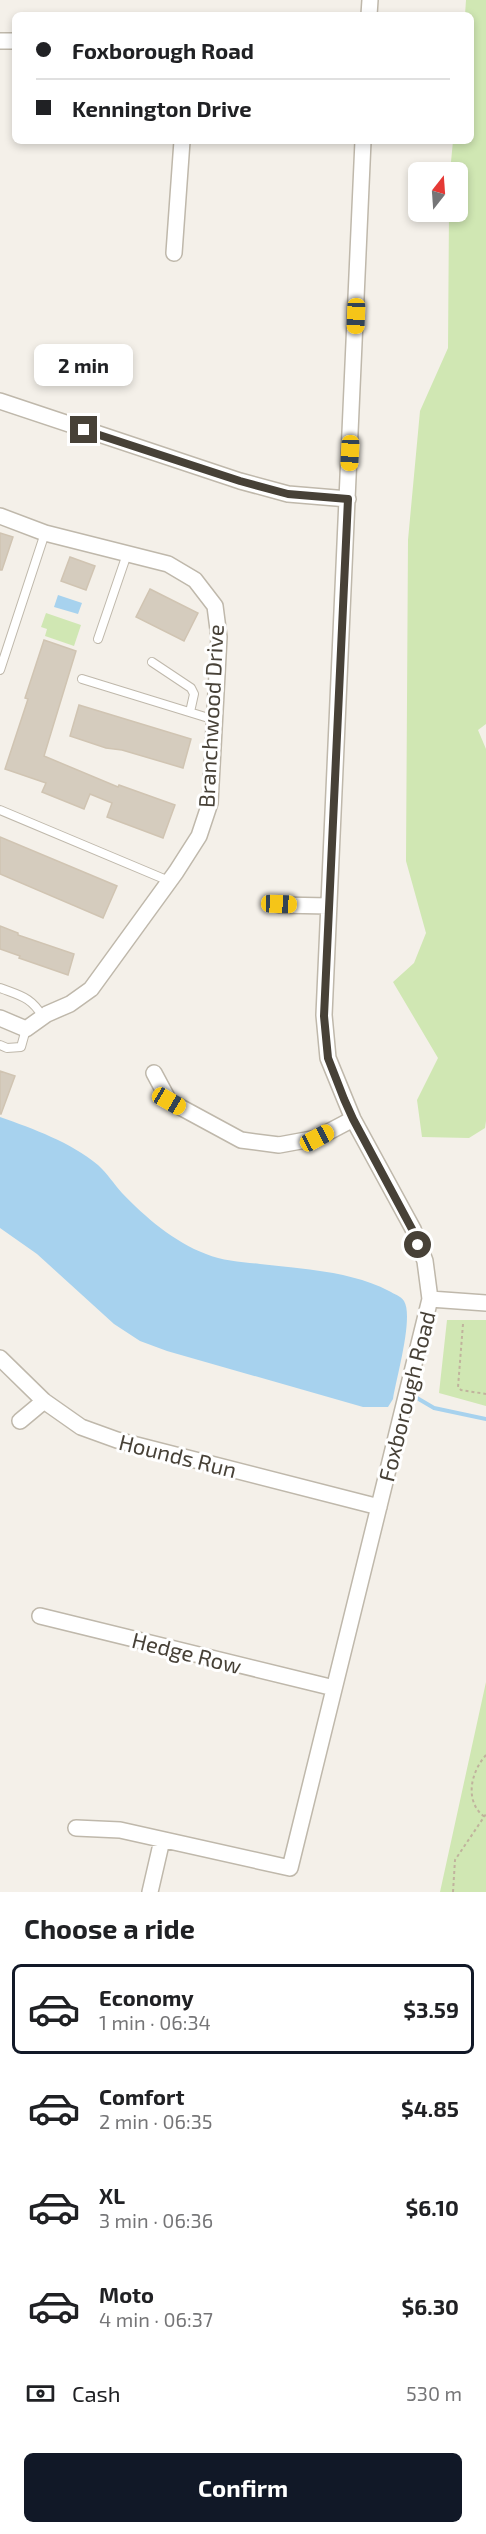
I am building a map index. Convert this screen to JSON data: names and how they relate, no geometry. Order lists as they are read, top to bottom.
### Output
{
  "streets": {
    "street": [
      "Branchwood Drive",
      "Foxborough Road",
      "Hounds Run",
      "Hedge Row"
    ]
  },
  "crossings": [
    ["Foxborough Road", "Hounds Run"],
    ["Foxborough Road", "Hedge Row"]
  ],
  "north": "top",
  "page": {
    "banner": ["Foxborough Road", "Kennington Drive"],
    "bubble": "2 min",
    "heading": "Choose a ride",
    "list": [
      {
        "name": "Economy",
        "note": "1 min · 06:34",
        "value": "$3.59"
      },
      {
        "name": "Comfort",
        "note": "2 min · 06:35",
        "value": "$4.85"
      },
      {
        "name": "XL",
        "note": "3 min · 06:36",
        "value": "$6.10"
      },
      {
        "name": "Moto",
        "note": "4 min · 06:37",
        "value": "$6.30"
      }
    ],
    "pay": ["Cash", "530 m"],
    "buttons": "Confirm"
  }
}
